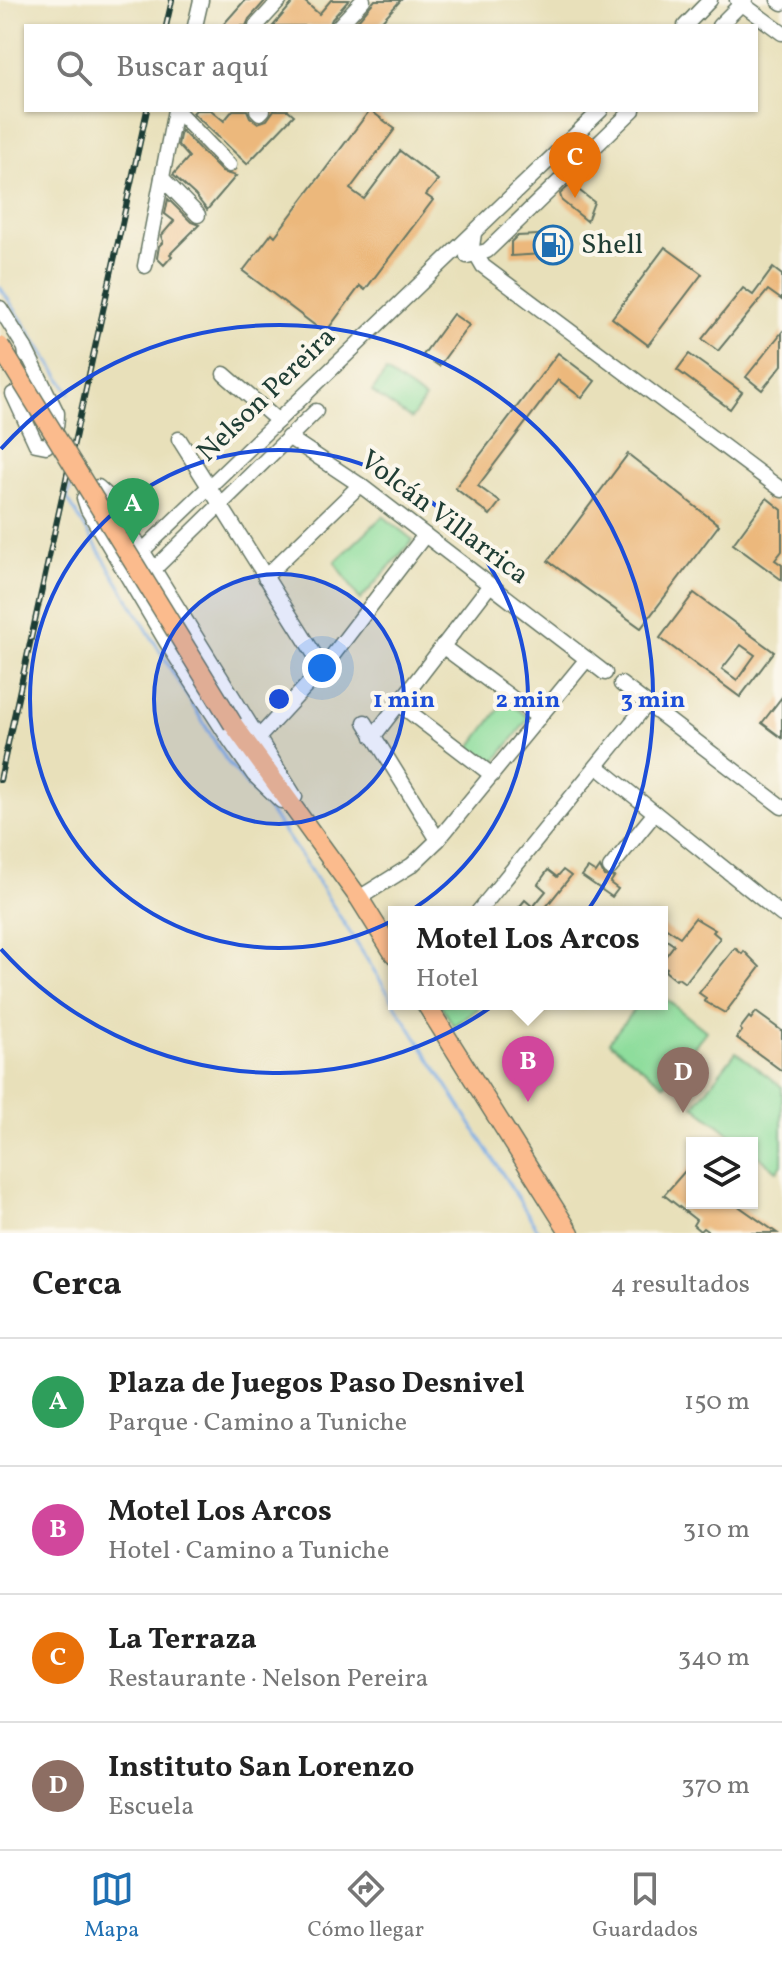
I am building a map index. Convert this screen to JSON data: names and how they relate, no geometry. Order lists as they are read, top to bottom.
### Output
{
  "streets": {
    "street": ["Nelson Pereira", "Volcán Villarrica"]
  },
  "crossings": [
    ["Nelson Pereira", "Volcán Villarrica"]
  ],
  "places": {
    "fuel station": ["Shell"]
  },
  "page": {
    "search": "Buscar aquí",
    "pins": [
      "C",
      "A",
      "B",
      "D"
    ],
    "popup": ["Motel Los Arcos", "Hotel"],
    "heading": ["Cerca", "4 resultados"],
    "list": [
      {
        "mark": "A",
        "name": "Plaza de Juegos Paso Desnivel",
        "note": "Parque · Camino a Tuniche",
        "value": "150 m"
      },
      {
        "mark": "B",
        "name": "Motel Los Arcos",
        "note": "Hotel · Camino a Tuniche",
        "value": "310 m"
      },
      {
        "mark": "C",
        "name": "La Terraza",
        "note": "Restaurante · Nelson Pereira",
        "value": "340 m"
      },
      {
        "mark": "D",
        "name": "Instituto San Lorenzo",
        "note": "Escuela",
        "value": "370 m"
      }
    ],
    "nav": ["Mapa", "Cómo llegar", "Guardados"]
  },
  "rings": ["1 min", "2 min", "3 min"]
}
